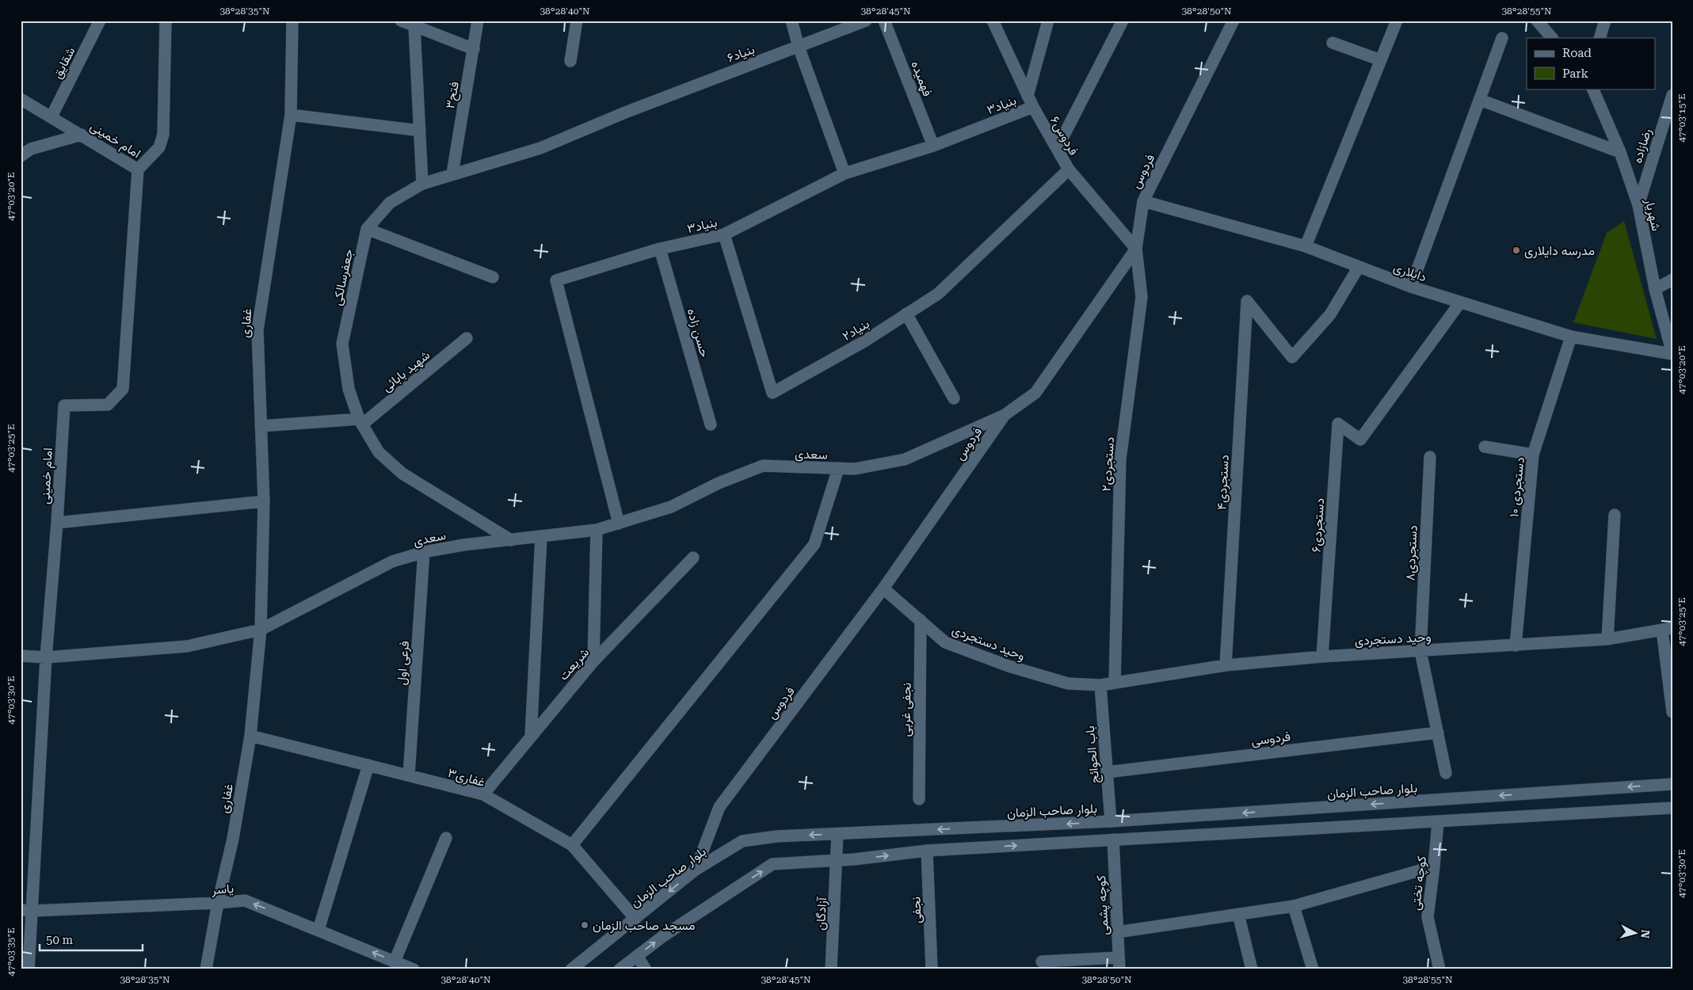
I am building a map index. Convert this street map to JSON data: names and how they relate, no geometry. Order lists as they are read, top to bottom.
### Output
{
  "streets": {
    "street": [
      "بنیاد۶",
      "شقایق",
      "فهمیده",
      "فتح۳",
      "بنیاد۳",
      "فردوس۶",
      "امام خمینی",
      "رضازاده",
      "فردوس",
      "شهریار",
      "دایلاری",
      "جعفرسالکی",
      "غفاری",
      "بنیاد۲",
      "حسن زاده",
      "شهید بابائی",
      "سعدی",
      "دستجردی۲",
      "دستجردی۴",
      "دستجردی ۱۰",
      "دستجردی۶",
      "دستجردی۸",
      "وحید دستجردی",
      "فرعی اول",
      "شریعت",
      "نجفی غربی",
      "فردوسی",
      "باب الحوائج",
      "غفاری۳",
      "بلوار صاحب الزمان",
      "کوچه تختی",
      "یاسر",
      "کوچه پشمی",
      "نجفی",
      "آزادگان"
    ]
  },
  "crossings": [
    ["بنیاد۶", "جعفرسالکی"],
    ["شقایق", "امام خمینی"],
    ["فهمیده", "بنیاد۳"],
    ["فتح۳", "جعفرسالکی"],
    ["بنیاد۳", "فردوس۶"],
    ["بنیاد۳", "بنیاد۲"],
    ["بنیاد۳", "حسن زاده"],
    ["بنیاد۳", "سعدی"],
    ["فردوس۶", "فردوس"],
    ["فردوس۶", "بنیاد۲"],
    ["فردوس۶", "دستجردی۲"],
    ["امام خمینی", "یاسر"],
    ["رضازاده", "شهریار"],
    ["فردوس", "دایلاری"],
    ["فردوس", "سعدی"],
    ["فردوس", "دستجردی۲"],
    ["فردوس", "وحید دستجردی"],
    ["فردوس", "بلوار صاحب الزمان"],
    ["شهریار", "دایلاری"],
    ["دایلاری", "دستجردی۴"],
    ["دایلاری", "دستجردی ۱۰"],
    ["دایلاری", "دستجردی۶"],
    ["جعفرسالکی", "شهید بابائی"],
    ["جعفرسالکی", "سعدی"],
    ["غفاری", "سعدی"],
    ["غفاری", "غفاری۳"],
    ["غفاری", "یاسر"],
    ["سعدی", "فرعی اول"],
    ["دستجردی۲", "وحید دستجردی"],
    ["دستجردی۴", "وحید دستجردی"],
    ["دستجردی ۱۰", "وحید دستجردی"],
    ["دستجردی۶", "وحید دستجردی"],
    ["دستجردی۸", "وحید دستجردی"],
    ["دستجردی۸", "فردوسی"],
    ["وحید دستجردی", "نجفی غربی"],
    ["وحید دستجردی", "باب الحوائج"],
    ["فرعی اول", "غفاری۳"],
    ["شریعت", "غفاری۳"],
    ["فردوسی", "باب الحوائج"],
    ["باب الحوائج", "بلوار صاحب الزمان"],
    ["غفاری۳", "بلوار صاحب الزمان"],
    ["بلوار صاحب الزمان", "آزادگان"]
  ],
  "one_way": ["یاسر"],
  "places": ["مدرسه دایلاری", "مسجد صاحب الزمان"],
  "legend": ["Road", "Park"],
  "scale_bar": "50 m",
  "north": "right",
  "coordinates": [
    "38°28'35\"N",
    "38°28'40\"N",
    "38°28'45\"N",
    "38°28'50\"N",
    "38°28'55\"N",
    "47°03'15\"E",
    "47°03'20\"E",
    "47°03'25\"E",
    "47°03'30\"E",
    "47°03'35\"E"
  ]
}
